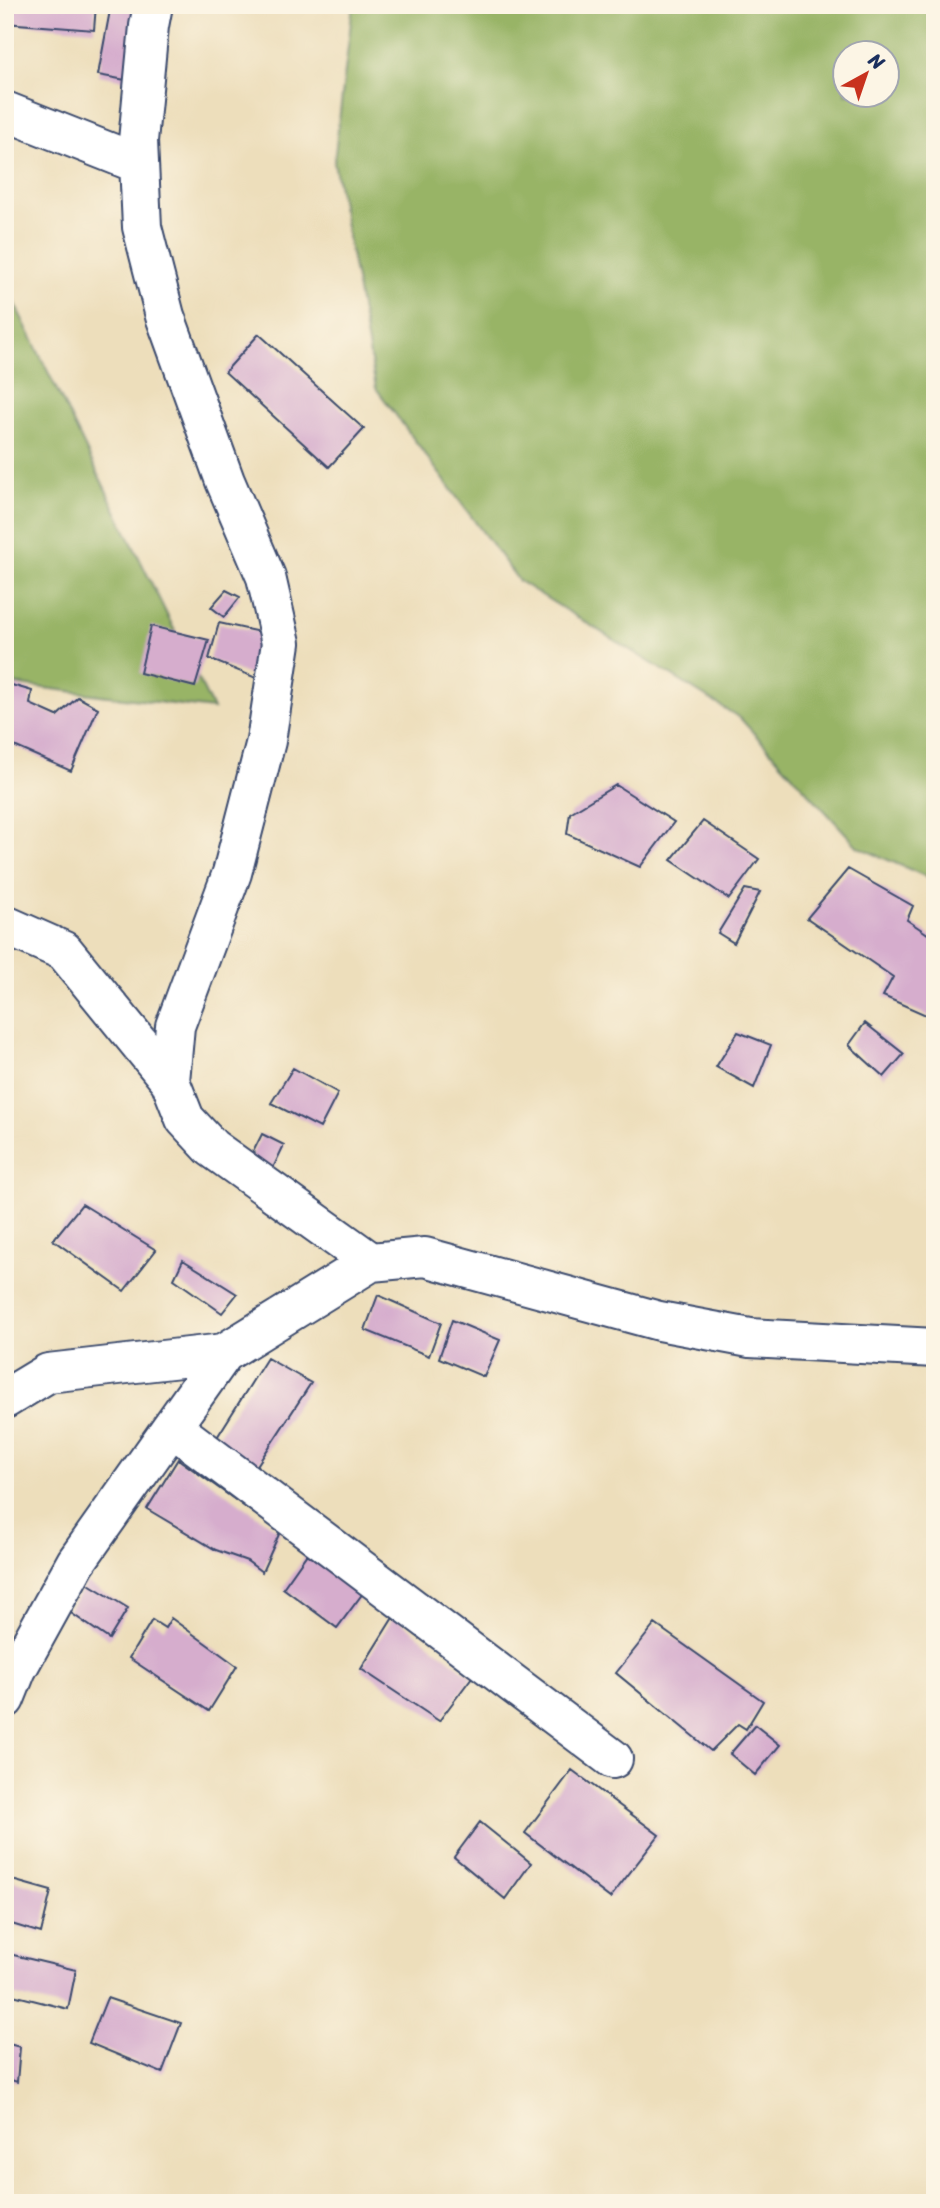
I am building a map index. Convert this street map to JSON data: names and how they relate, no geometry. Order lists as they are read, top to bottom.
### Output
{
  "north": "top right"
}
